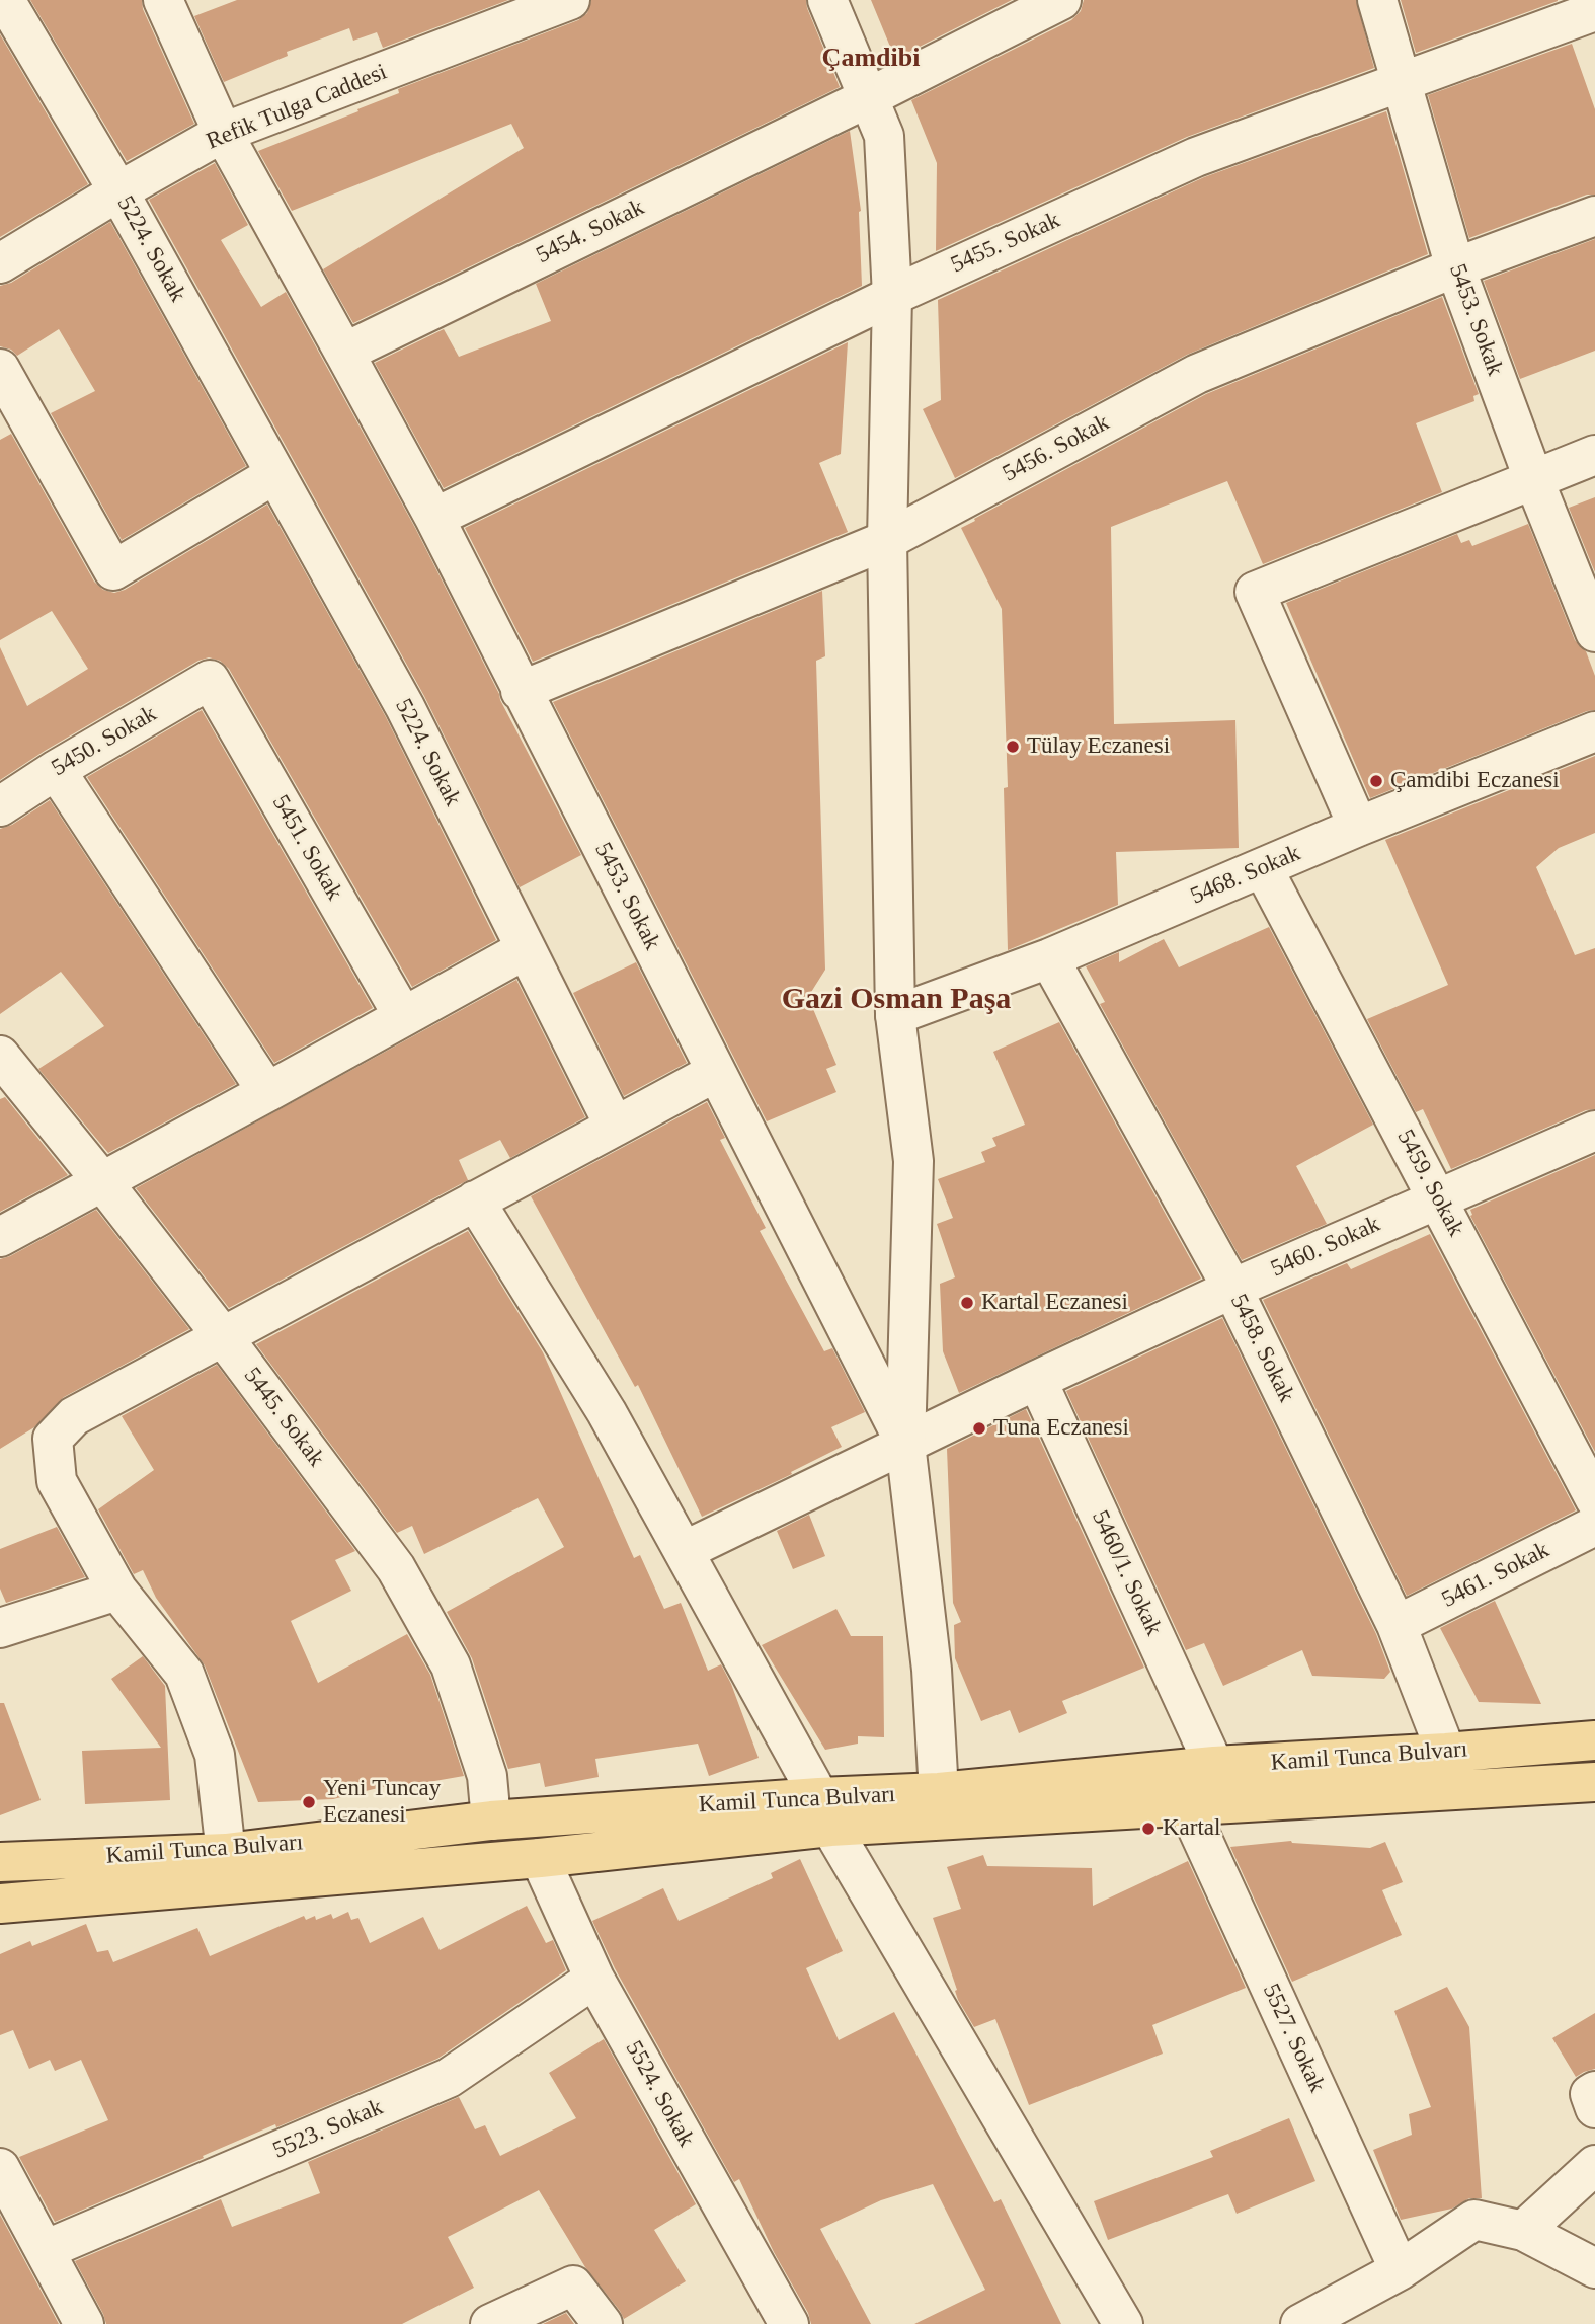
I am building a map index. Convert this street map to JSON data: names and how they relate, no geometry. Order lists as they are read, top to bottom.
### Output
{
  "streets": {
    "main road": ["Kamil Tunca Bulvarı"],
    "street": [
      "Refik Tulga Caddesi",
      "5454. Sokak",
      "5455. Sokak",
      "5224. Sokak",
      "5453. Sokak",
      "5456. Sokak",
      "5450. Sokak",
      "5451. Sokak",
      "5468. Sokak",
      "5459. Sokak",
      "5460. Sokak",
      "5458. Sokak",
      "5445. Sokak",
      "5460/1. Sokak",
      "5461. Sokak",
      "5527. Sokak",
      "5524. Sokak",
      "5523. Sokak"
    ]
  },
  "crossings": [
    ["Refik Tulga Caddesi", "5224. Sokak"],
    ["5454. Sokak", "5453. Sokak"],
    ["5455. Sokak", "5453. Sokak"],
    ["5453. Sokak", "5456. Sokak"],
    ["5453. Sokak", "5460. Sokak"],
    ["5450. Sokak", "5451. Sokak"],
    ["5468. Sokak", "5459. Sokak"],
    ["5468. Sokak", "5458. Sokak"],
    ["5459. Sokak", "5460. Sokak"],
    ["5460. Sokak", "5458. Sokak"],
    ["5460. Sokak", "5460/1. Sokak"],
    ["5458. Sokak", "5461. Sokak"],
    ["5458. Sokak", "Kamil Tunca Bulvarı"],
    ["5445. Sokak", "Kamil Tunca Bulvarı"],
    ["5460/1. Sokak", "Kamil Tunca Bulvarı"],
    ["Kamil Tunca Bulvarı", "5527. Sokak"],
    ["Kamil Tunca Bulvarı", "5524. Sokak"],
    ["5524. Sokak", "5523. Sokak"]
  ],
  "districts": ["Çamdibi", "Gazi Osman Paşa"],
  "places": [
    "Tülay Eczanesi",
    "Çamdibi Eczanesi",
    "Kartal Eczanesi",
    "Tuna Eczanesi",
    "Yeni Tuncay Eczanesi",
    "Kartal"
  ]
}
